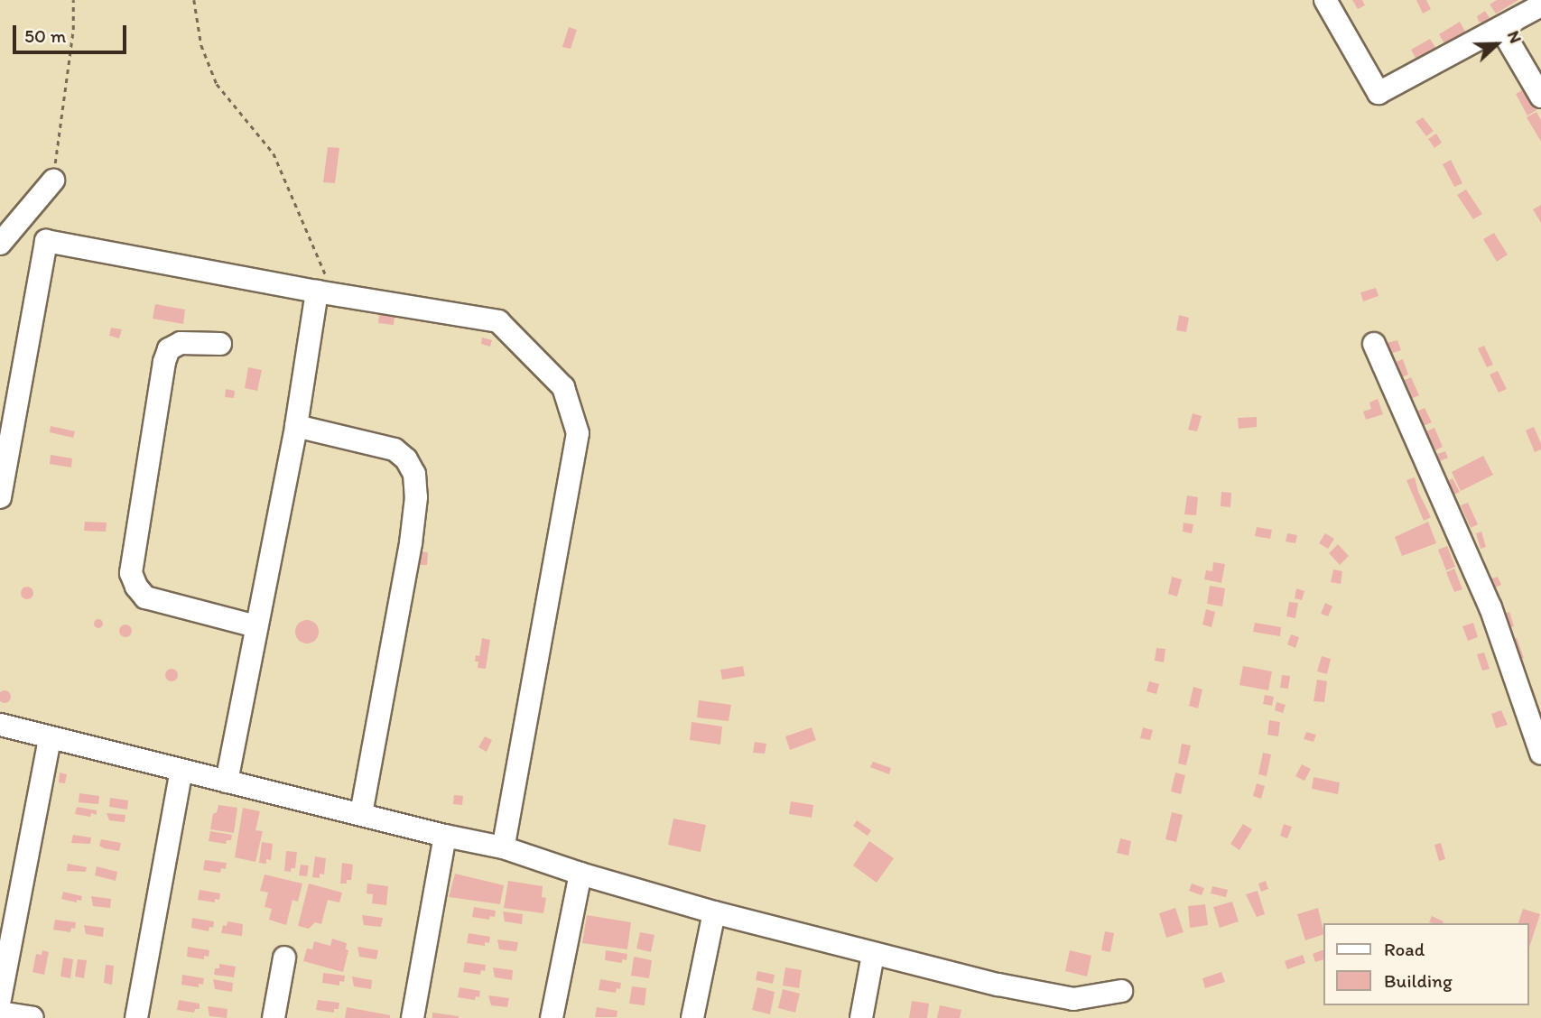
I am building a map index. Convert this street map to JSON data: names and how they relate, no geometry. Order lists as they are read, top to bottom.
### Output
{
  "legend": ["Road", "Building"],
  "scale_bar": "50 m",
  "north": "right"
}
